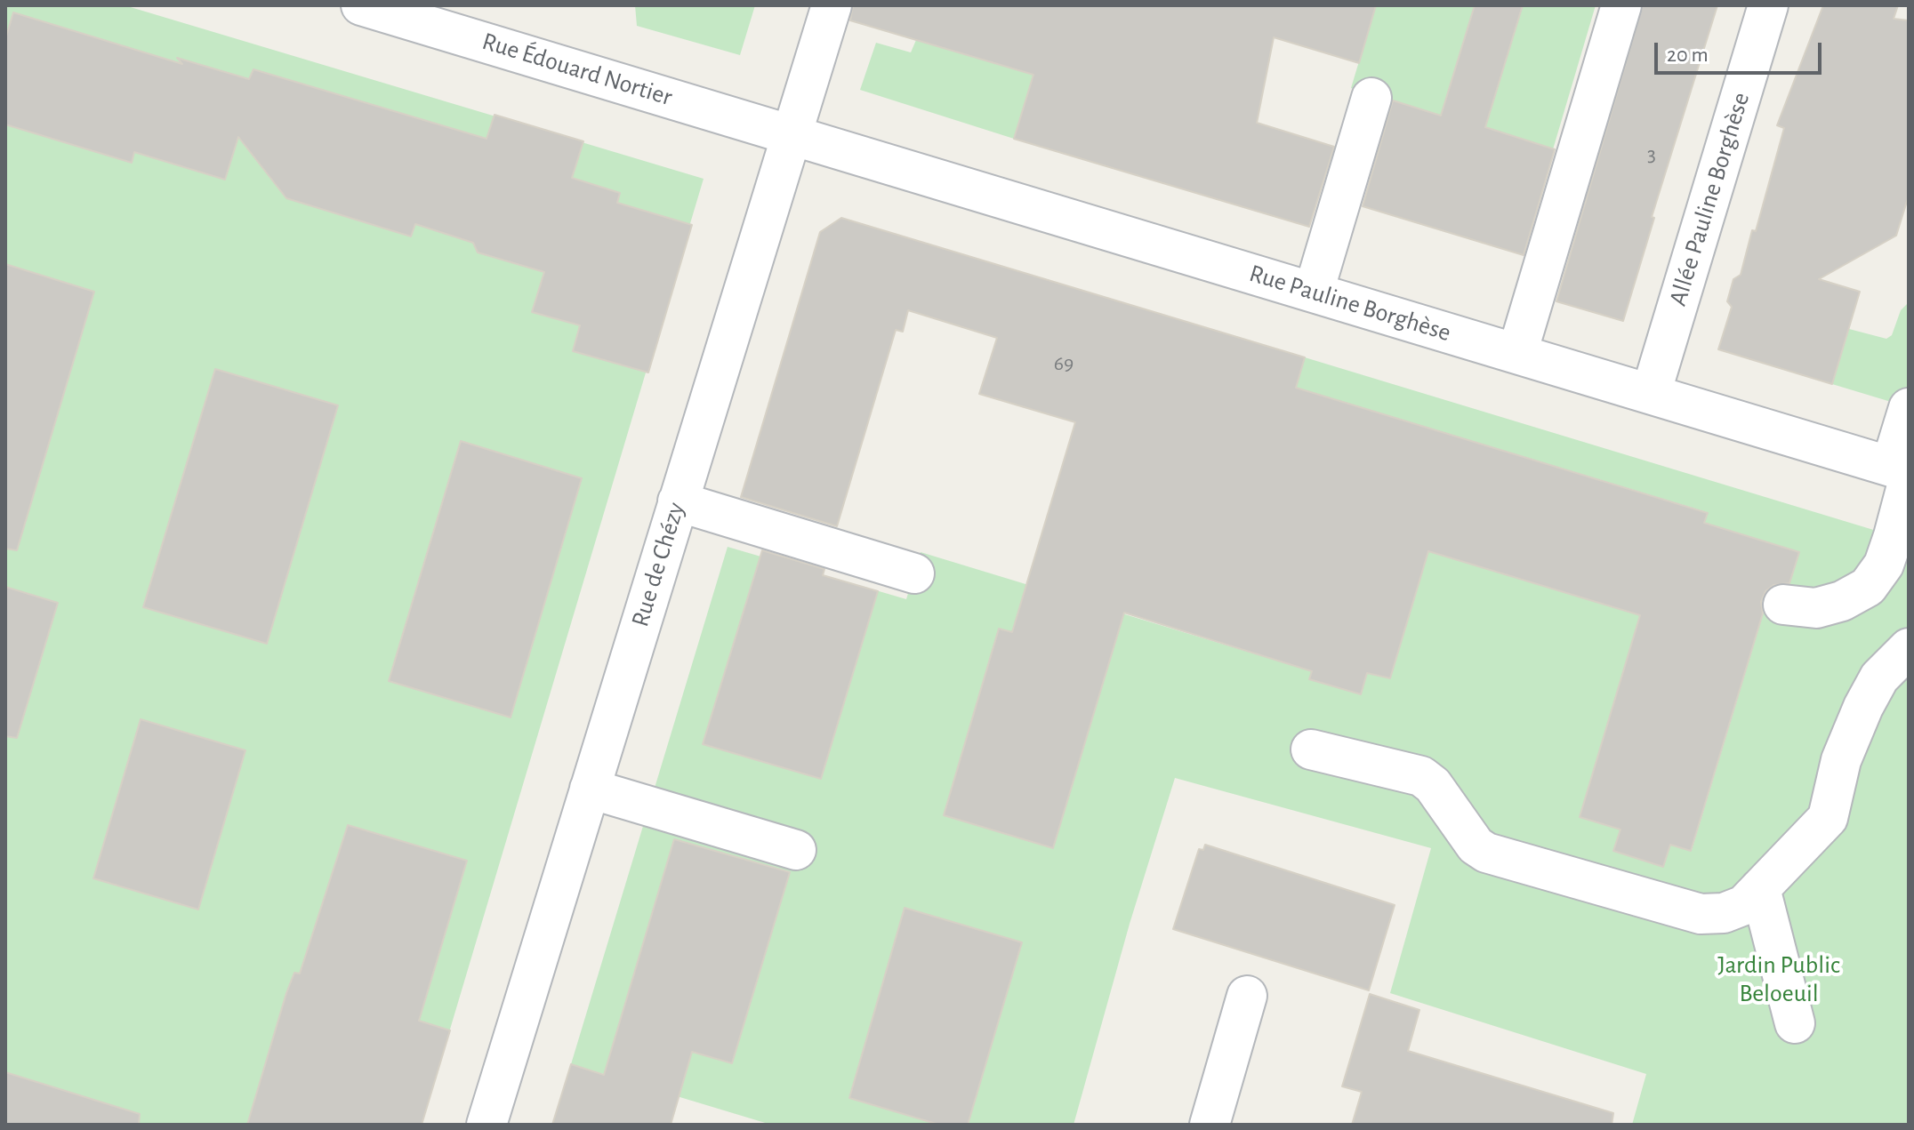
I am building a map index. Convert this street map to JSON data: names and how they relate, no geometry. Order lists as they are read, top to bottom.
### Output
{
  "streets": {
    "street": [
      "Rue Édouard Nortier",
      "Allée Pauline Borghèse",
      "Rue Pauline Borghèse",
      "Rue de Chézy"
    ]
  },
  "crossings": [
    ["Rue Édouard Nortier", "Rue Pauline Borghèse"],
    ["Rue Édouard Nortier", "Rue de Chézy"],
    ["Allée Pauline Borghèse", "Rue Pauline Borghèse"],
    ["Rue Pauline Borghèse", "Rue de Chézy"]
  ],
  "parks": ["Jardin Public Beloeuil"],
  "house_numbers": ["3", "69"],
  "scale_bar": "20 m"
}
